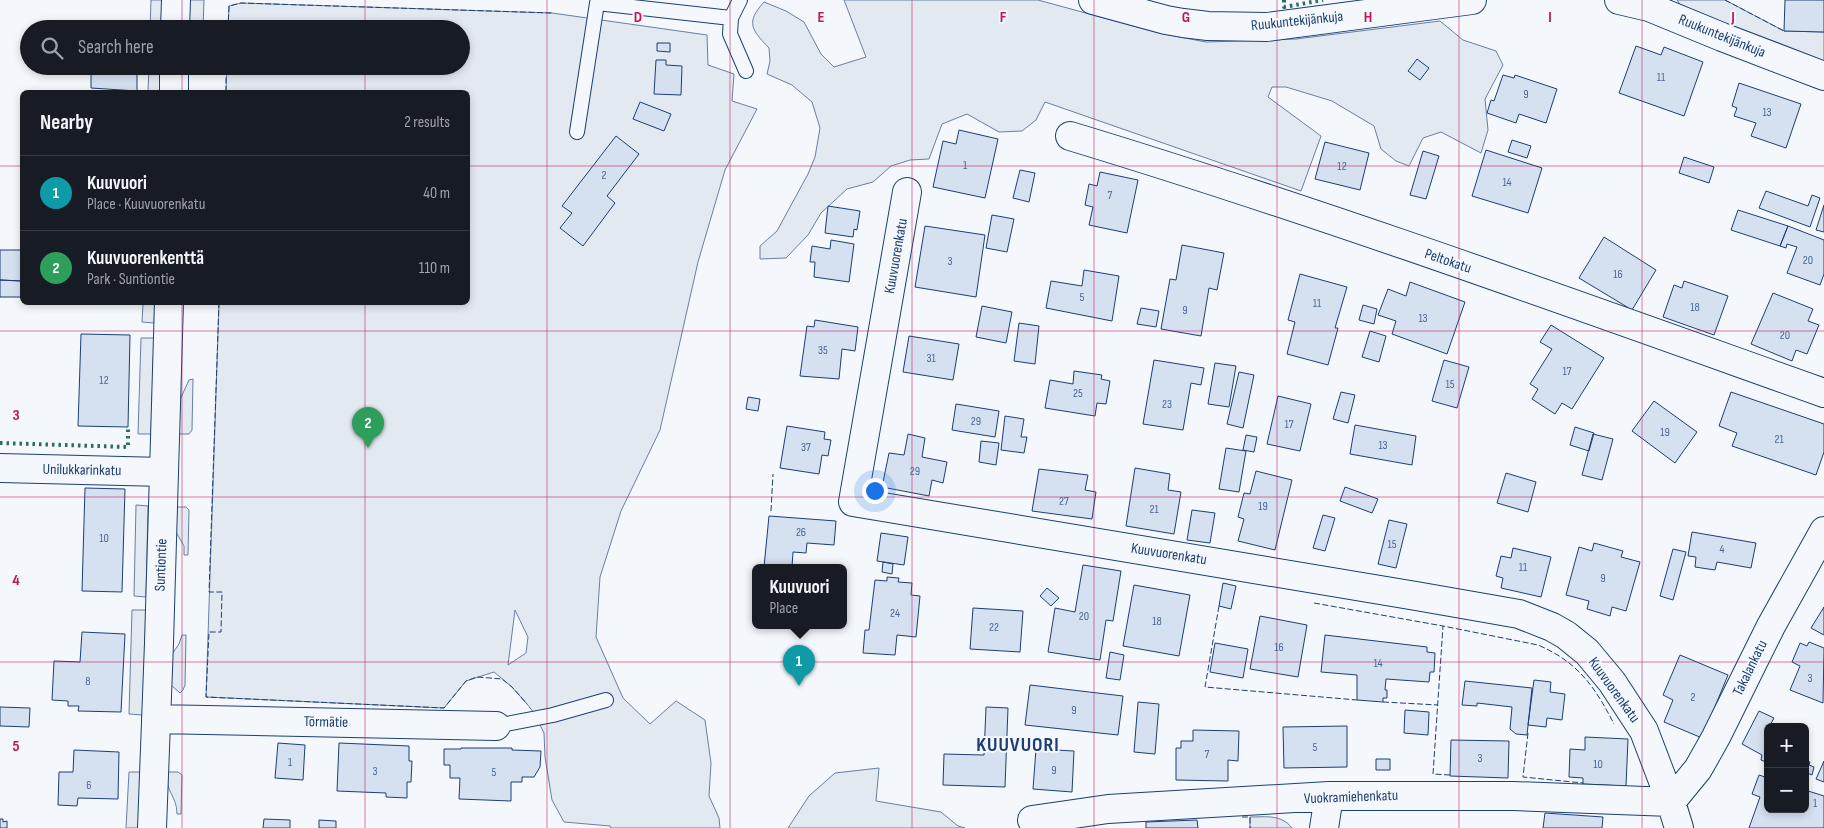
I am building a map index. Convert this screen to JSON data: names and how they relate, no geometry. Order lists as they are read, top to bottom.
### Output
{
  "streets": {
    "street": [
      "Ruukuntekijänkuja",
      "Kuuvuorenkatu",
      "Peltokatu",
      "Unilukkarinkatu",
      "Suntiontie",
      "Takalankatu",
      "Törmätie",
      "Vuokramiehenkatu"
    ]
  },
  "crossings": [
    ["Kuuvuorenkatu", "Takalankatu"],
    ["Kuuvuorenkatu", "Vuokramiehenkatu"],
    ["Unilukkarinkatu", "Suntiontie"],
    ["Suntiontie", "Törmätie"],
    ["Takalankatu", "Vuokramiehenkatu"]
  ],
  "districts": ["KUUVUORI"],
  "house_numbers": [
    "11",
    "9",
    "13",
    "1",
    "12",
    "2",
    "14",
    "7",
    "20",
    "3",
    "16",
    "5",
    "11",
    "18",
    "9",
    "13",
    "20",
    "35",
    "31",
    "17",
    "12",
    "15",
    "25",
    "23",
    "29",
    "17",
    "19",
    "21",
    "13",
    "37",
    "29",
    "27",
    "19",
    "21",
    "26",
    "10",
    "15",
    "4",
    "11",
    "9",
    "24",
    "20",
    "18",
    "22",
    "16",
    "14",
    "3",
    "8",
    "2",
    "9",
    "5",
    "7",
    "3",
    "1",
    "10",
    "9",
    "3",
    "5",
    "6",
    "1"
  ],
  "page": {
    "search": "Search here",
    "heading": ["Nearby", "2 results"],
    "list": [
      {
        "mark": "1",
        "name": "Kuuvuori",
        "note": "Place · Kuuvuorenkatu",
        "value": "40 m"
      },
      {
        "mark": "2",
        "name": "Kuuvuorenkenttä",
        "note": "Park · Suntiontie",
        "value": "110 m"
      }
    ],
    "pins": ["2", "1"],
    "popup": ["Kuuvuori", "Place"],
    "map_buttons": ["+", "−"]
  },
  "grid": {
    "columns": [
      "D",
      "E",
      "F",
      "G",
      "H",
      "I",
      "J"
    ],
    "rows": ["3", "4", "5"]
  }
}
